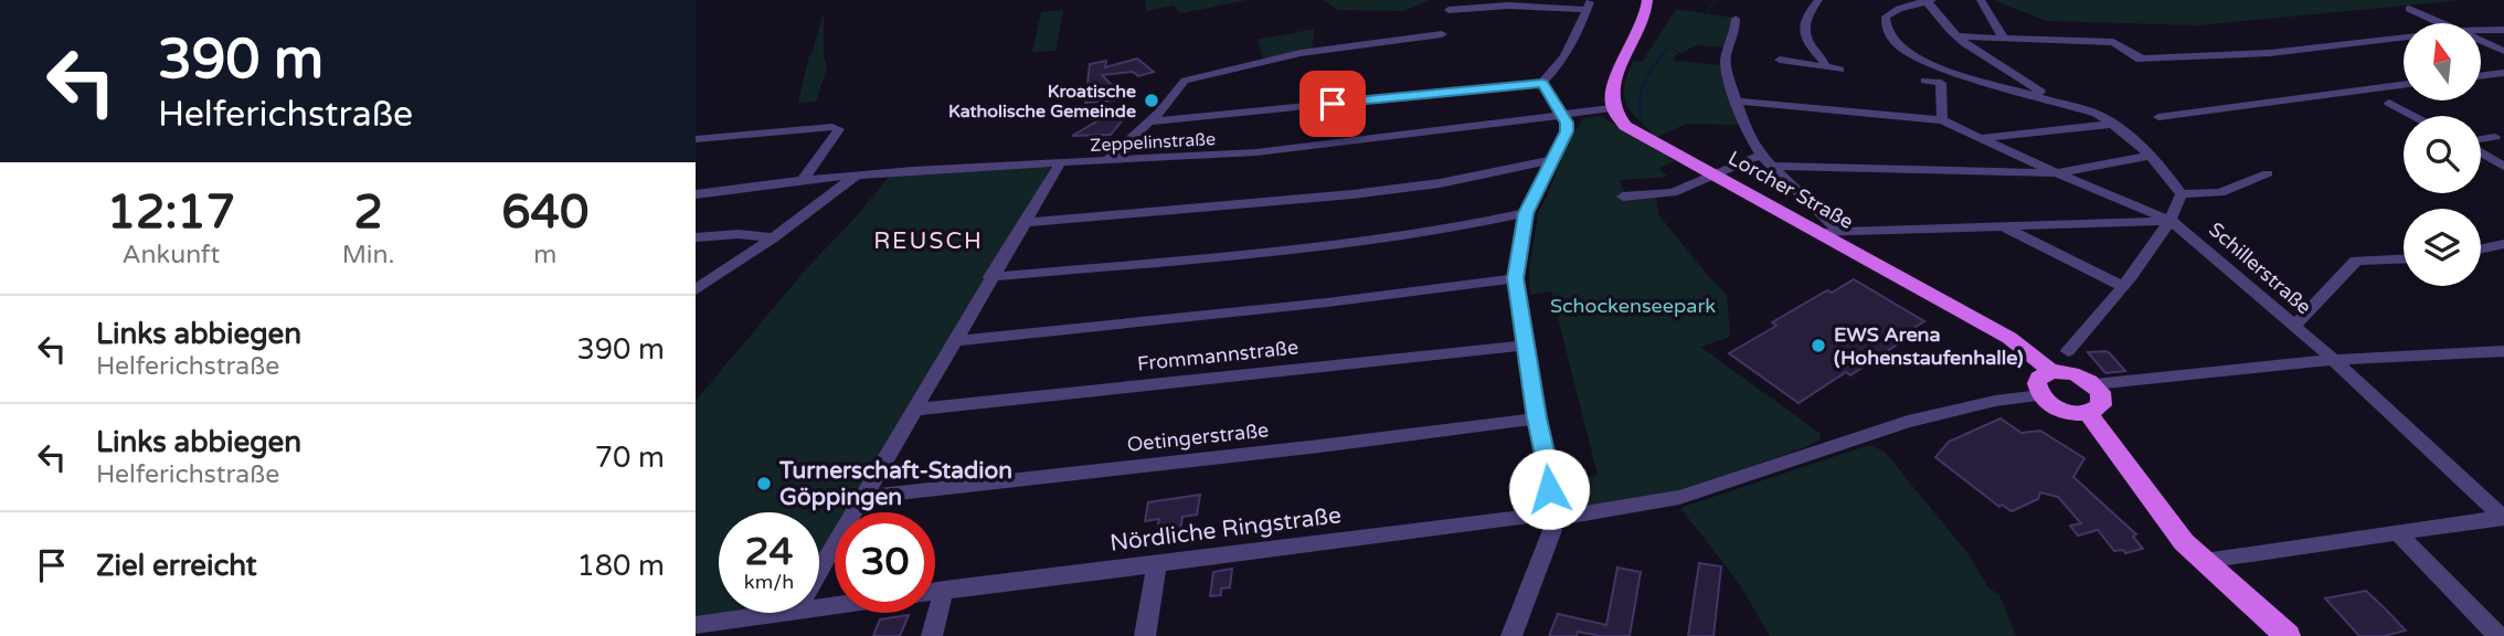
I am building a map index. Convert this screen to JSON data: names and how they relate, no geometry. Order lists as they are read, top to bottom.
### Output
{
  "streets": {
    "main road": ["Lorcher Straße"],
    "street": [
      "Zeppelinstraße",
      "Schillerstraße",
      "Frommannstraße",
      "Oetingerstraße",
      "Nördliche Ringstraße"
    ]
  },
  "crossings": [
    ["Zeppelinstraße", "Lorcher Straße"]
  ],
  "districts": ["REUSCH"],
  "parks": ["Schockenseepark"],
  "places": ["Kroatische Katholische Gemeinde", "EWS Arena (Hohenstaufenhalle)", "Turnerschaft-Stadion Göppingen"],
  "north": "top",
  "page": {
    "turn": ["390 m", "Helferichstraße"],
    "eta": [
      "12:17",
      "Ankunft",
      "2",
      "Min.",
      "640",
      "m"
    ],
    "list": [
      {
        "name": "Links abbiegen",
        "note": "Helferichstraße",
        "value": "390 m"
      },
      {
        "name": "Links abbiegen",
        "note": "Helferichstraße",
        "value": "70 m"
      },
      {
        "name": "Ziel erreicht",
        "value": "180 m"
      }
    ],
    "speed": "24 km/h",
    "limit": "30"
  }
}
